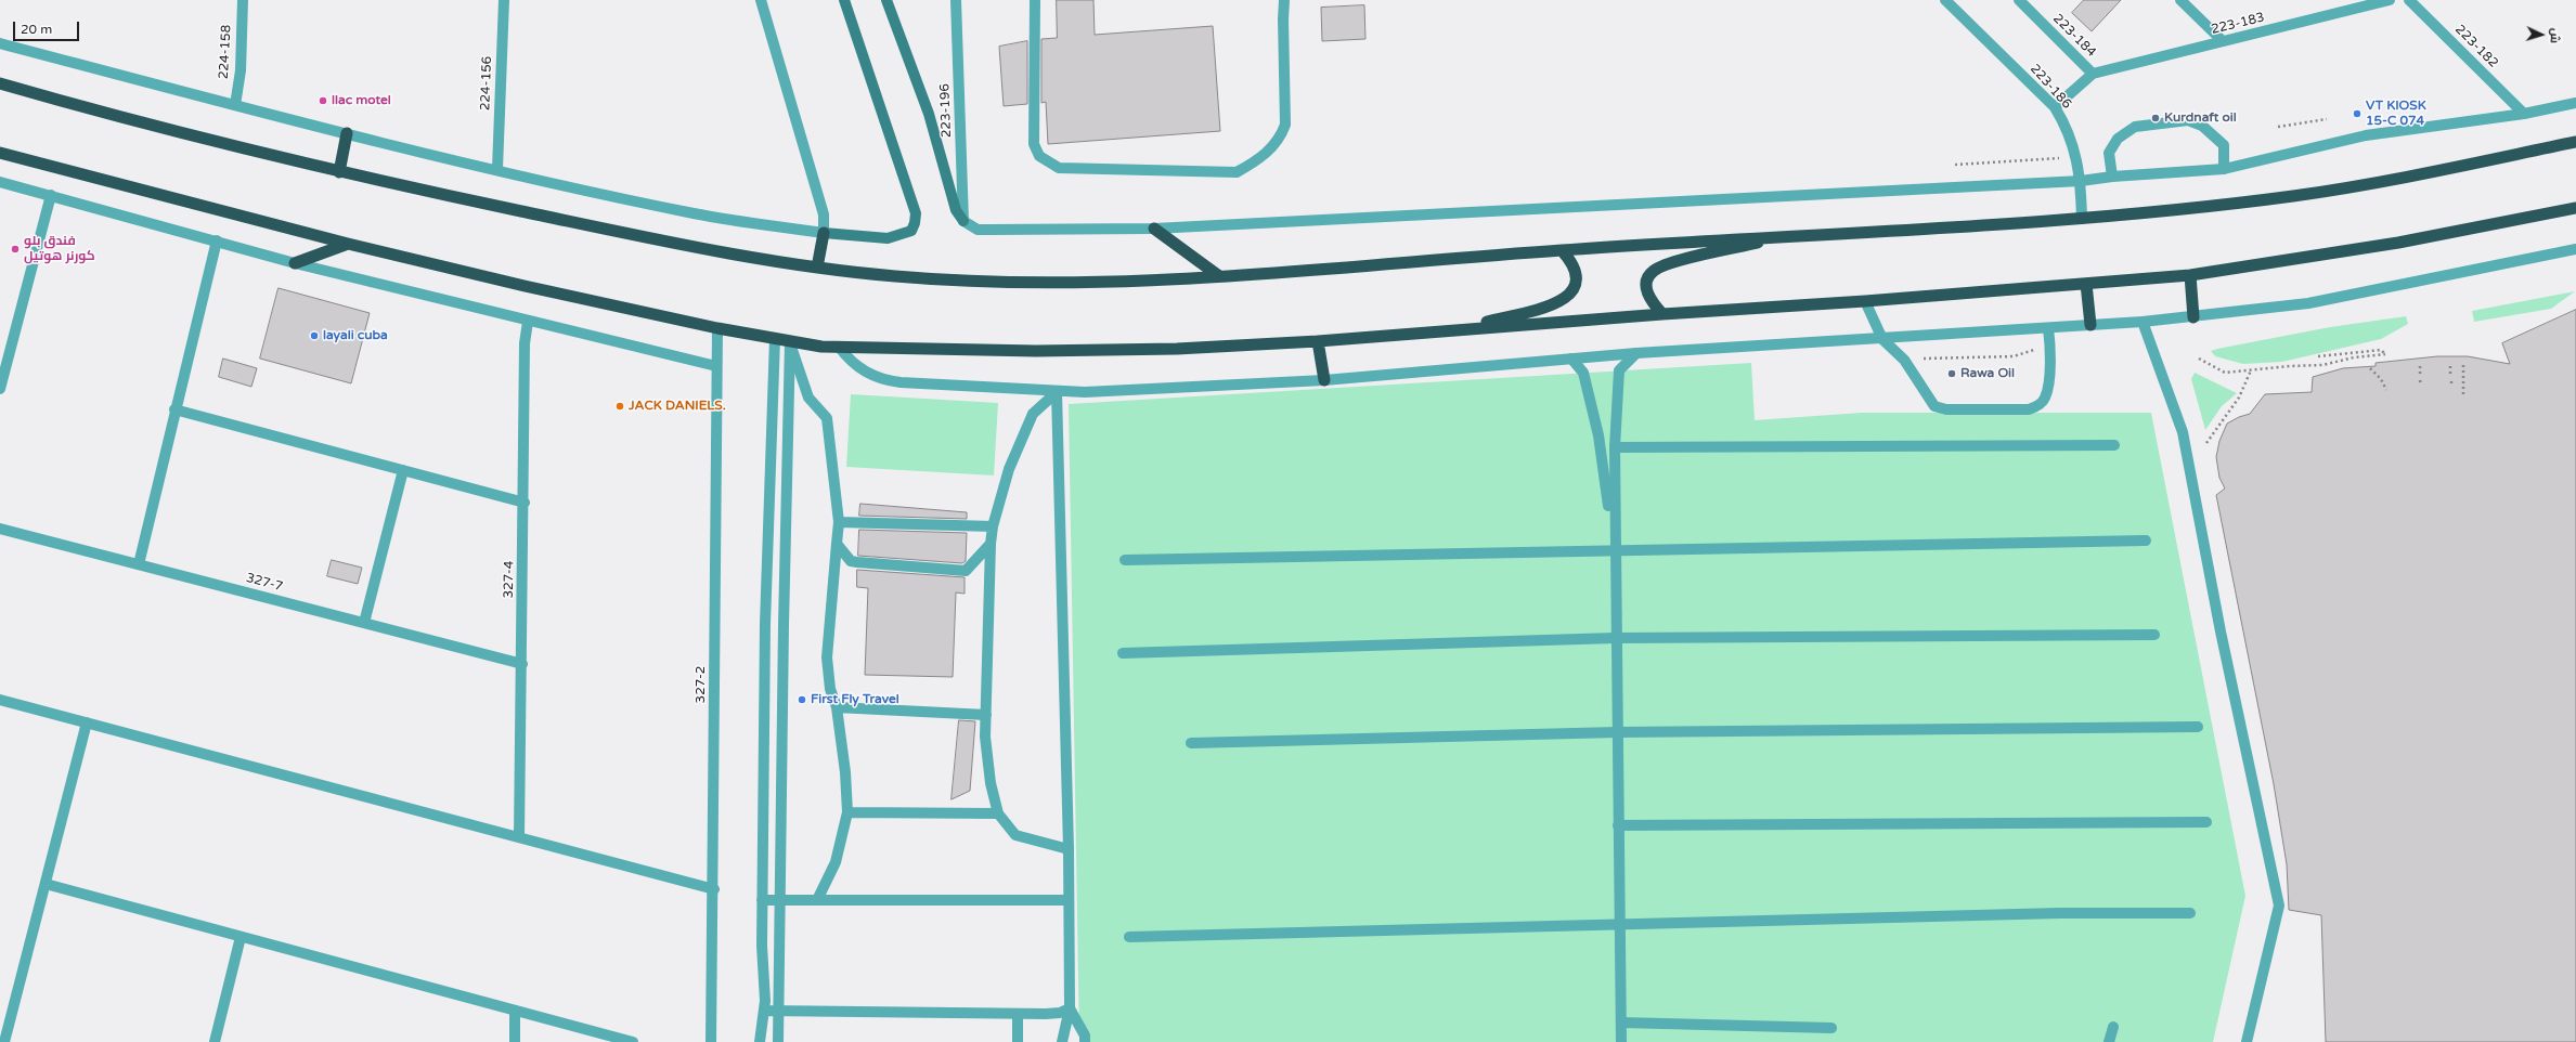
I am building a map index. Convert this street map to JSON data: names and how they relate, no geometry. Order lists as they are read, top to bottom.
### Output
{
  "streets": {
    "street": [
      "223-183",
      "223-184",
      "223-182",
      "224-158",
      "224-156",
      "223-186",
      "223-196",
      "327-4",
      "327-7",
      "327-2"
    ]
  },
  "crossings": [
    ["223-183", "223-184"],
    ["327-4", "327-7"]
  ],
  "places": [
    "llac motel",
    "VT KIOSK 15-C 074",
    "Kurdnaft oil",
    "فندق بلو كورنر هوتيل",
    "layali cuba",
    "Rawa Oil",
    "JACK DANIELS.",
    "First Fly Travel"
  ],
  "scale_bar": "20 m",
  "north": "right"
}
